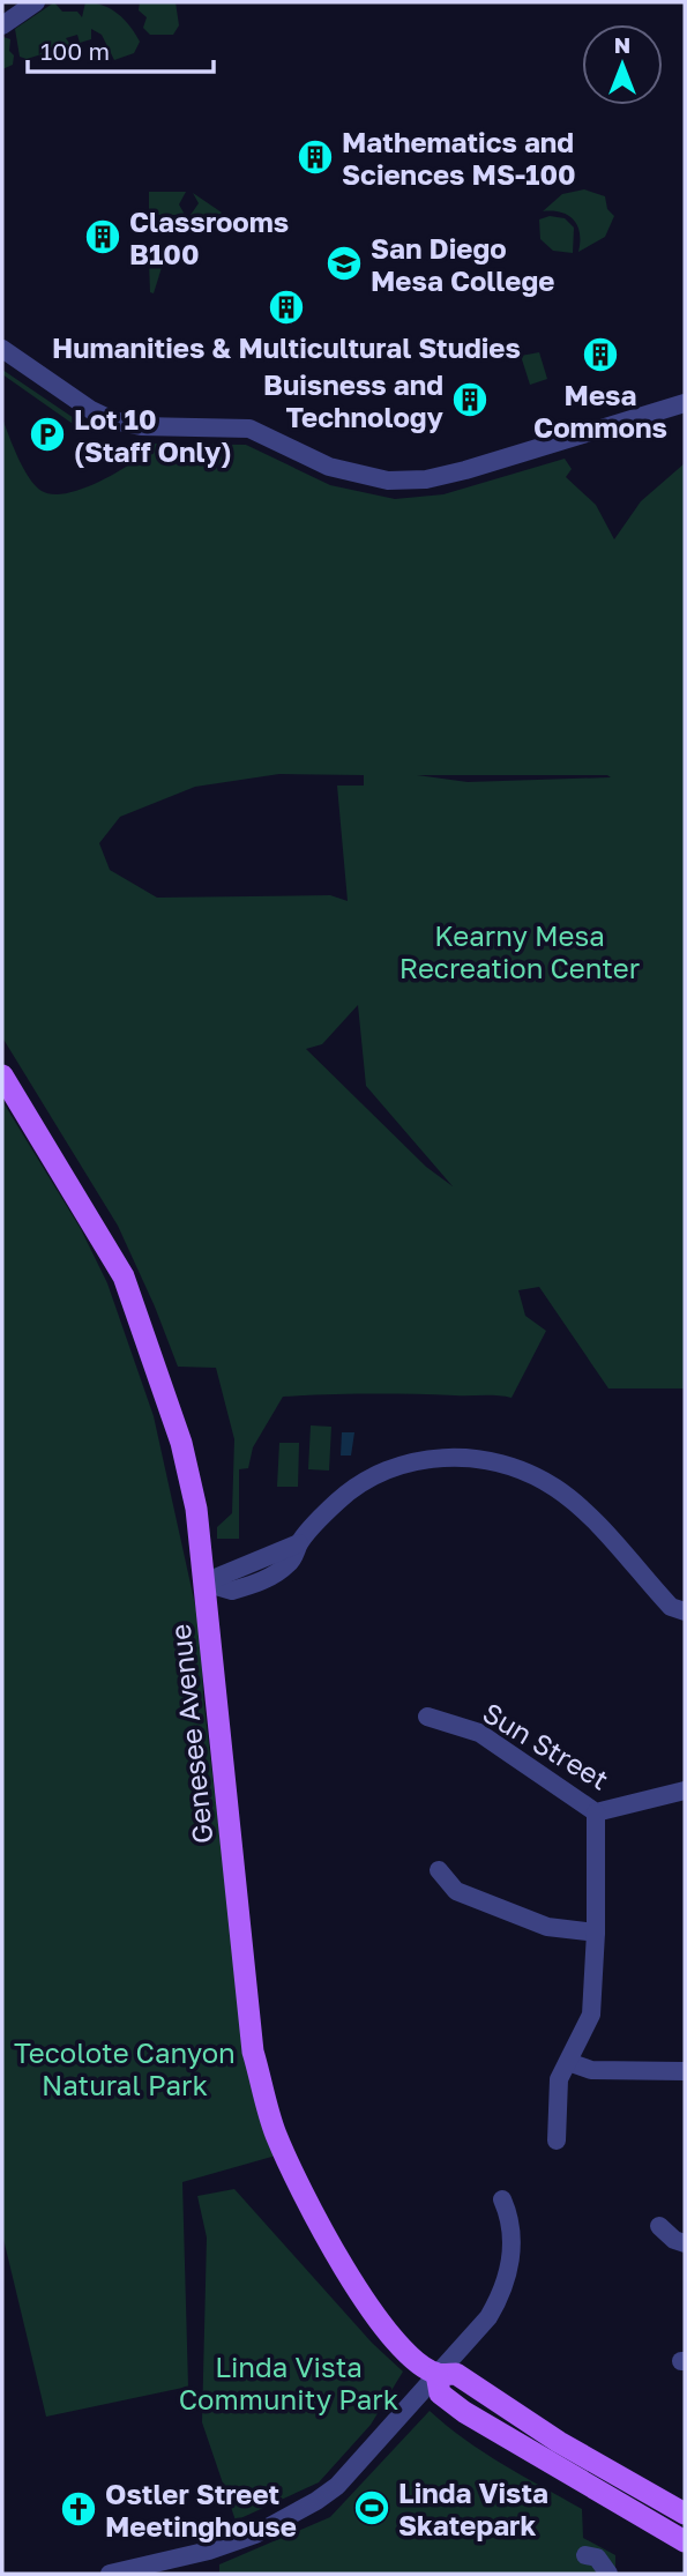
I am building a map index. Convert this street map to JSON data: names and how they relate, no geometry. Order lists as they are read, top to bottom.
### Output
{
  "streets": {
    "main road": ["Genesee Avenue"],
    "street": ["Sun Street"]
  },
  "parks": ["Kearny Mesa Recreation Center", "Tecolote Canyon Natural Park", "Linda Vista Community Park"],
  "places": {
    "building": [
      "Mathematics and Sciences MS-100",
      "Classrooms B100",
      "Humanities & Multicultural Studies",
      "Mesa Commons",
      "Buisness and Technology"
    ],
    "school or university": ["San Diego Mesa College"],
    "parking": ["Lot 10 (Staff Only)"],
    "sports": ["Linda Vista Skatepark"],
    "church": ["Ostler Street Meetinghouse"]
  },
  "scale_bar": "100 m",
  "north": "top"
}
